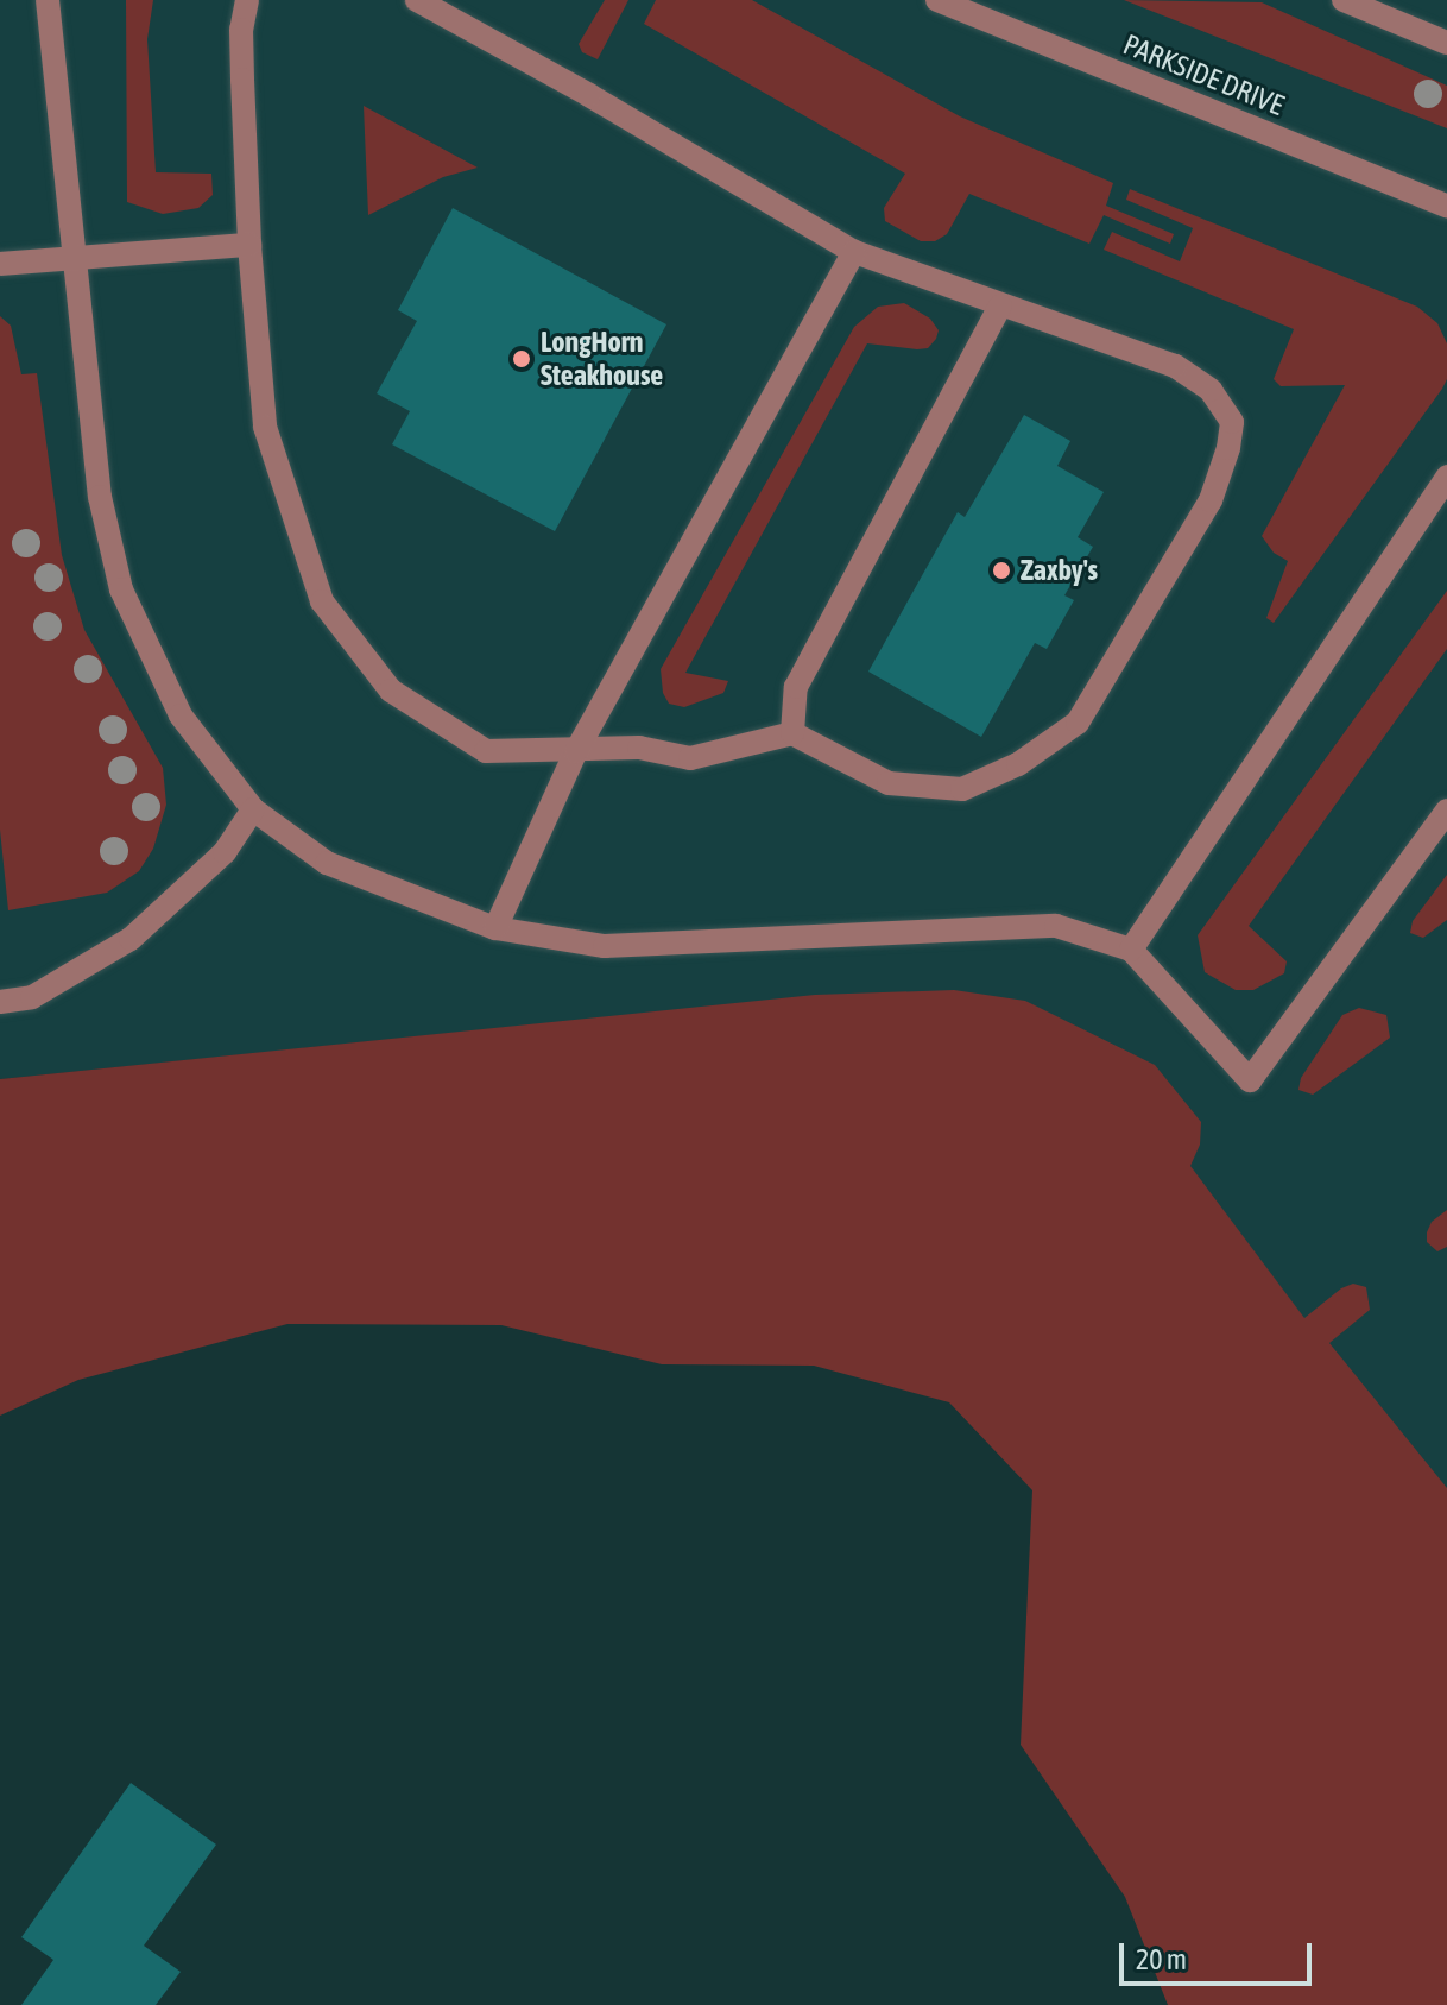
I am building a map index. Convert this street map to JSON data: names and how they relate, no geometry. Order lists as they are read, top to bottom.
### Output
{
  "streets": {
    "street": ["PARKSIDE DRIVE"]
  },
  "places": ["LongHorn Steakhouse", "Zaxby's"],
  "scale_bar": "20 m"
}
